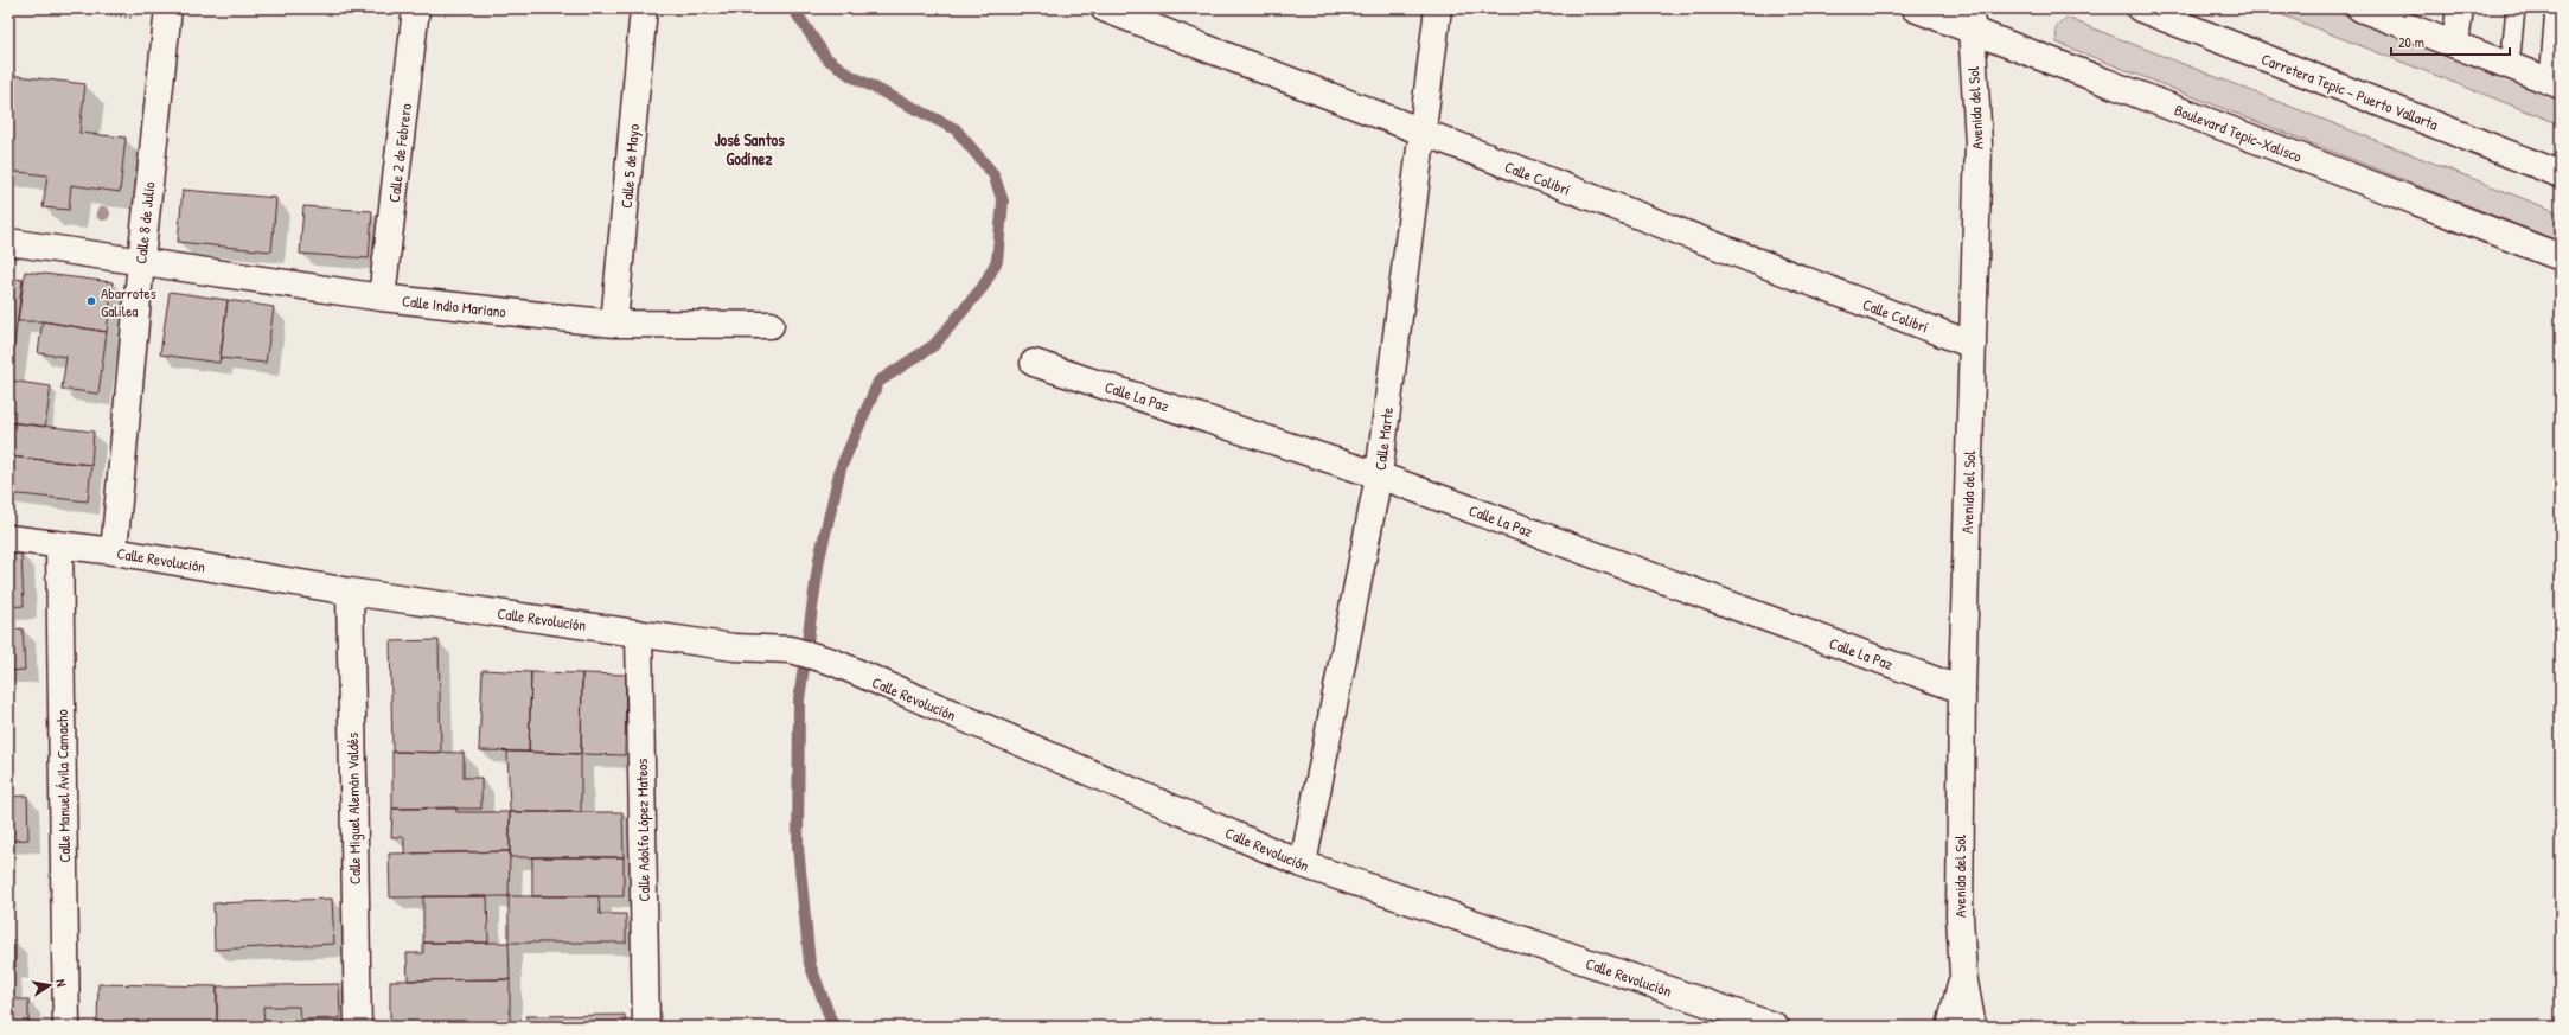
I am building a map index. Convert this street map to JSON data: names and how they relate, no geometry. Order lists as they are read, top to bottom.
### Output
{
  "streets": {
    "main road": [
      "Carretera Tepic - Puerto Vallarta",
      "Avenida del Sol",
      "Boulevard Tepic-Xalisco",
      "Calle 2 de Febrero",
      "Calle 5 de Mayo",
      "Calle Colibrí",
      "Calle 8 de Julio",
      "Calle Indio Mariano",
      "Calle La Paz",
      "Calle Marte",
      "Calle Revolución",
      "Calle Manuel Ávila Camacho",
      "Calle Miguel Alemán Valdés",
      "Calle Adolfo López Mateos"
    ]
  },
  "crossings": [
    ["Avenida del Sol", "Boulevard Tepic-Xalisco"],
    ["Avenida del Sol", "Calle Colibrí"],
    ["Avenida del Sol", "Calle La Paz"],
    ["Calle 2 de Febrero", "Calle Indio Mariano"],
    ["Calle 5 de Mayo", "Calle Indio Mariano"],
    ["Calle Colibrí", "Calle Marte"],
    ["Calle 8 de Julio", "Calle Indio Mariano"],
    ["Calle 8 de Julio", "Calle Revolución"],
    ["Calle La Paz", "Calle Marte"],
    ["Calle Marte", "Calle Revolución"],
    ["Calle Revolución", "Calle Manuel Ávila Camacho"],
    ["Calle Revolución", "Calle Miguel Alemán Valdés"],
    ["Calle Revolución", "Calle Adolfo López Mateos"]
  ],
  "districts": ["José Santos Godínez"],
  "places": ["Abarrotes Galilea"],
  "scale_bar": "20 m",
  "north": "right"
}
